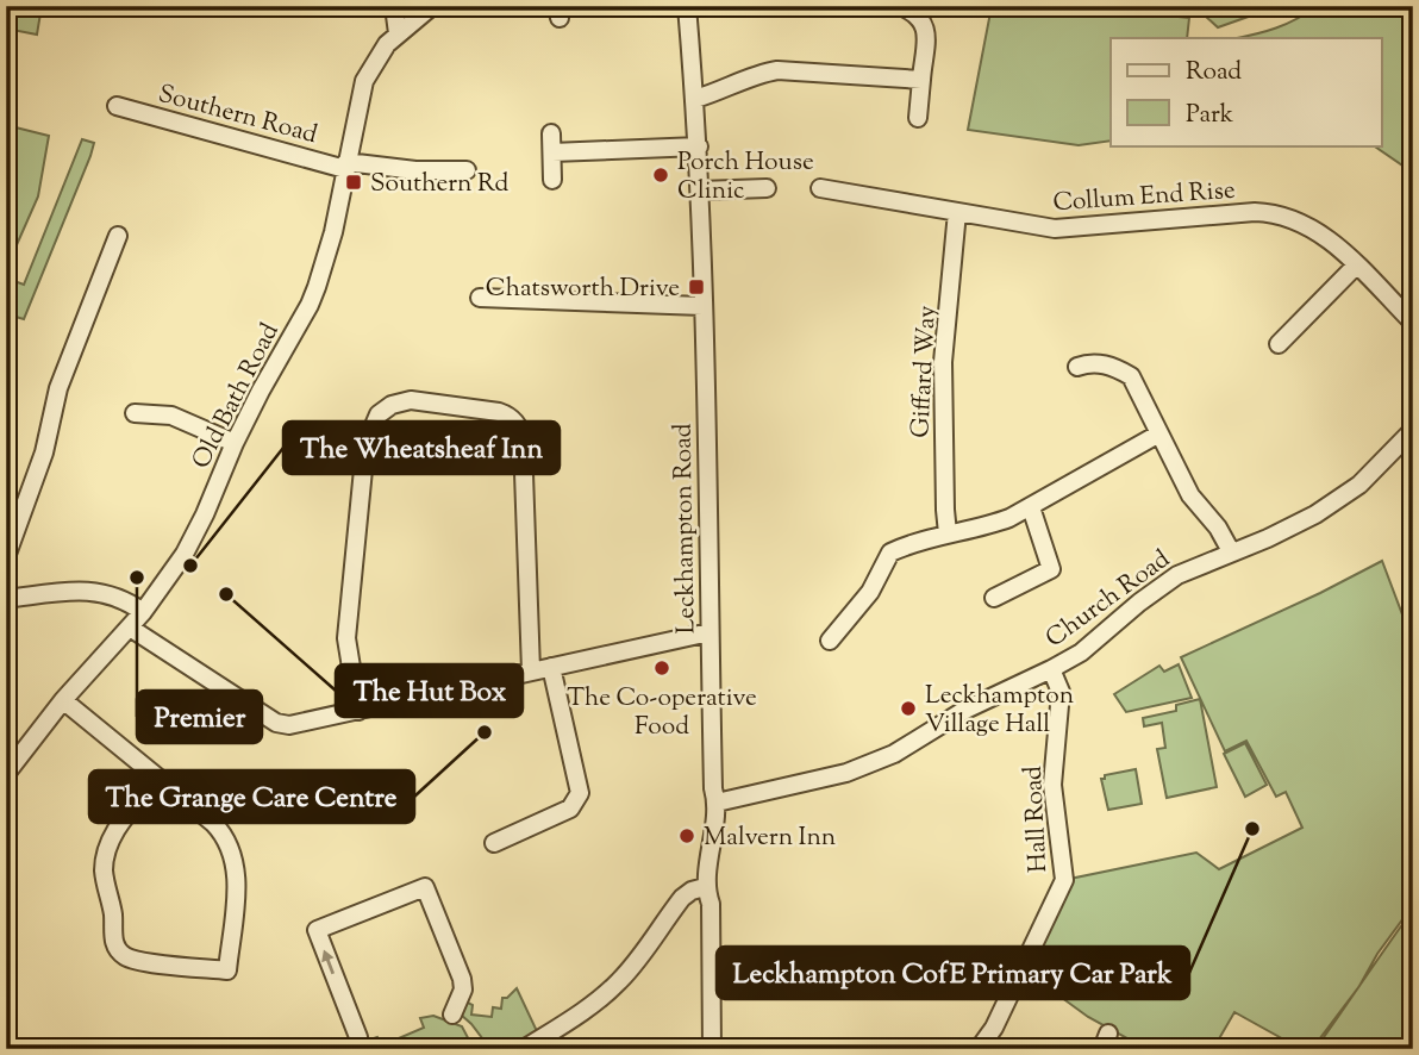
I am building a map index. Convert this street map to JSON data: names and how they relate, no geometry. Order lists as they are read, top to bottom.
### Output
{
  "streets": {
    "street": [
      "Southern Road",
      "Collum End Rise",
      "Giffard Way",
      "Old Bath Road",
      "Leckhampton Road",
      "Church Road",
      "Hall Road"
    ]
  },
  "crossings": [
    ["Southern Road", "Old Bath Road"],
    ["Collum End Rise", "Giffard Way"],
    ["Leckhampton Road", "Church Road"],
    ["Church Road", "Hall Road"]
  ],
  "places": {
    "other": [
      "Porch House Clinic",
      "The Wheatsheaf Inn",
      "Premier",
      "The Hut Box",
      "The Co-operative Food",
      "Leckhampton Village Hall",
      "The Grange Care Centre",
      "Leckhampton CofE Primary Car Park",
      "Malvern Inn"
    ],
    "transit": ["Southern Rd", "Chatsworth Drive"]
  },
  "legend": ["Road", "Park"]
}
